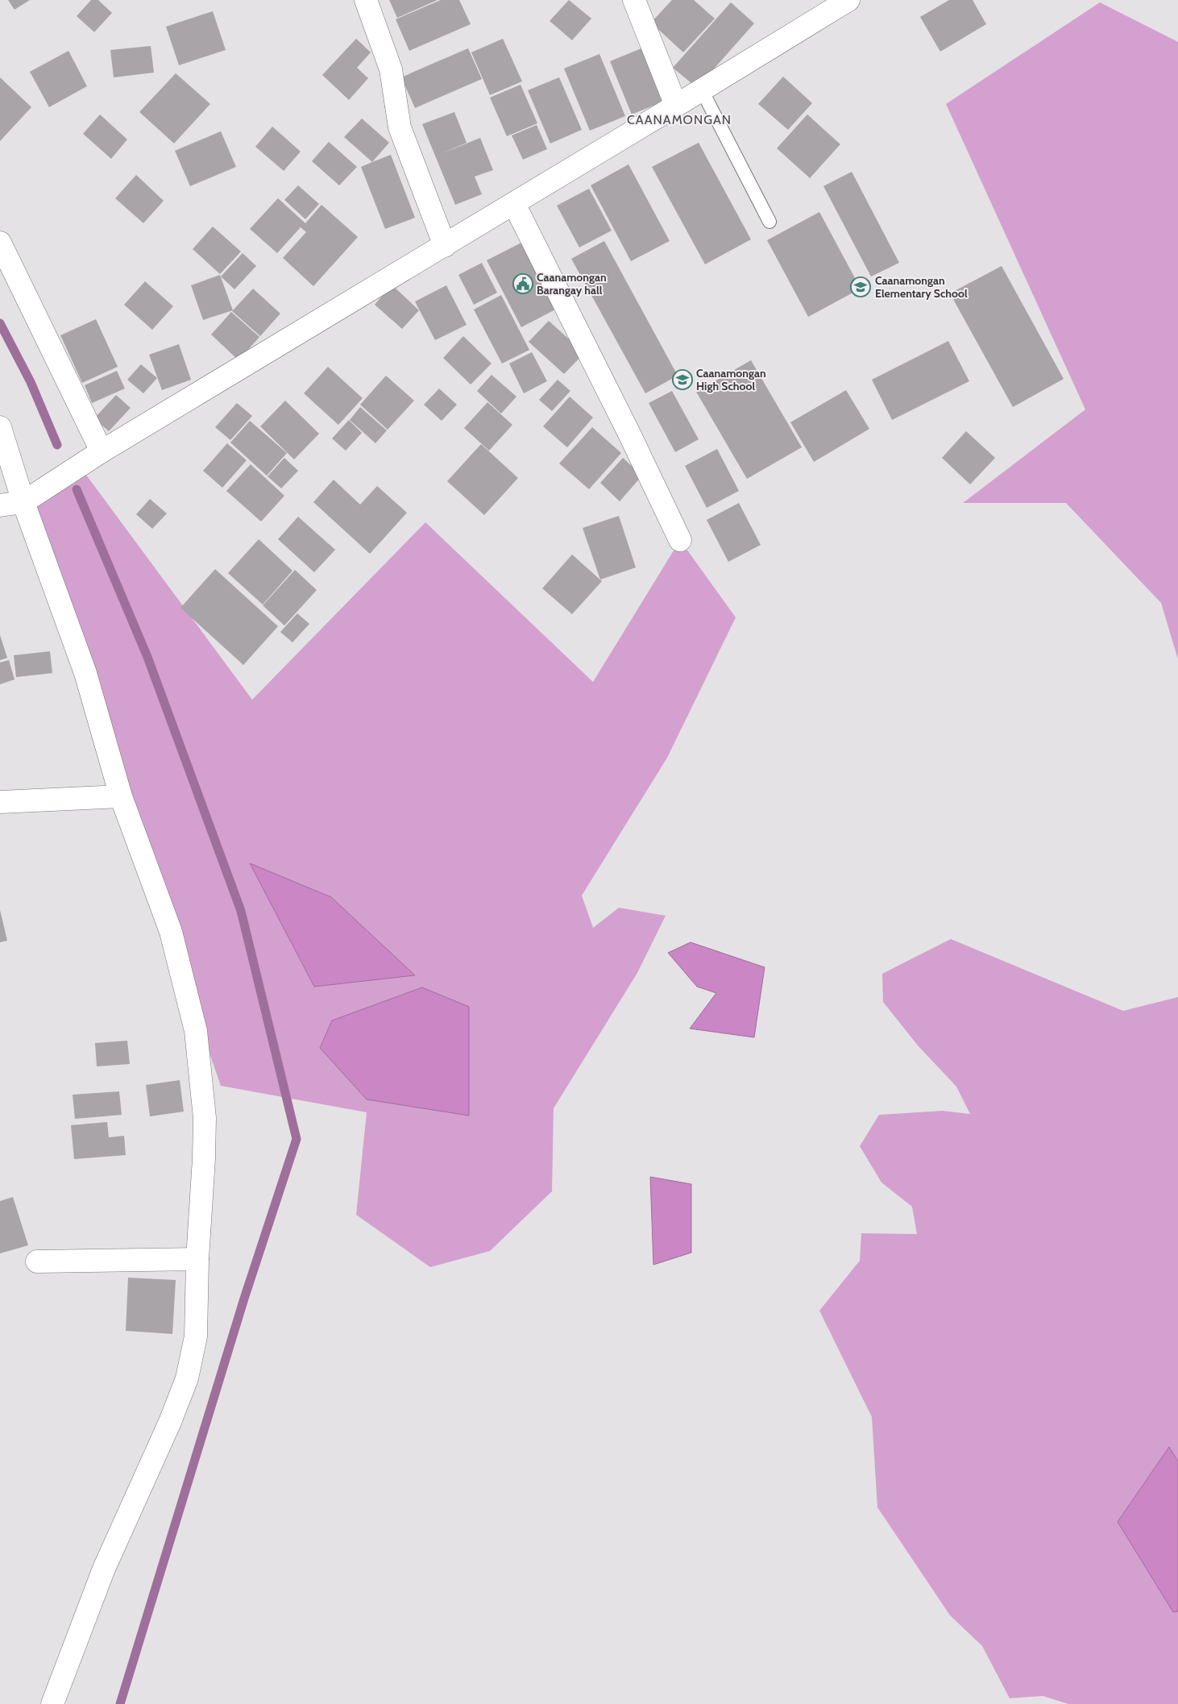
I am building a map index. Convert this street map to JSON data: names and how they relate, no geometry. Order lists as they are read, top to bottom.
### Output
{
  "districts": ["CAANAMONGAN"],
  "places": {
    "public building": ["Caanamongan Barangay hall"],
    "school or university": ["Caanamongan Elementary School", "Caanamongan High School"]
  }
}
